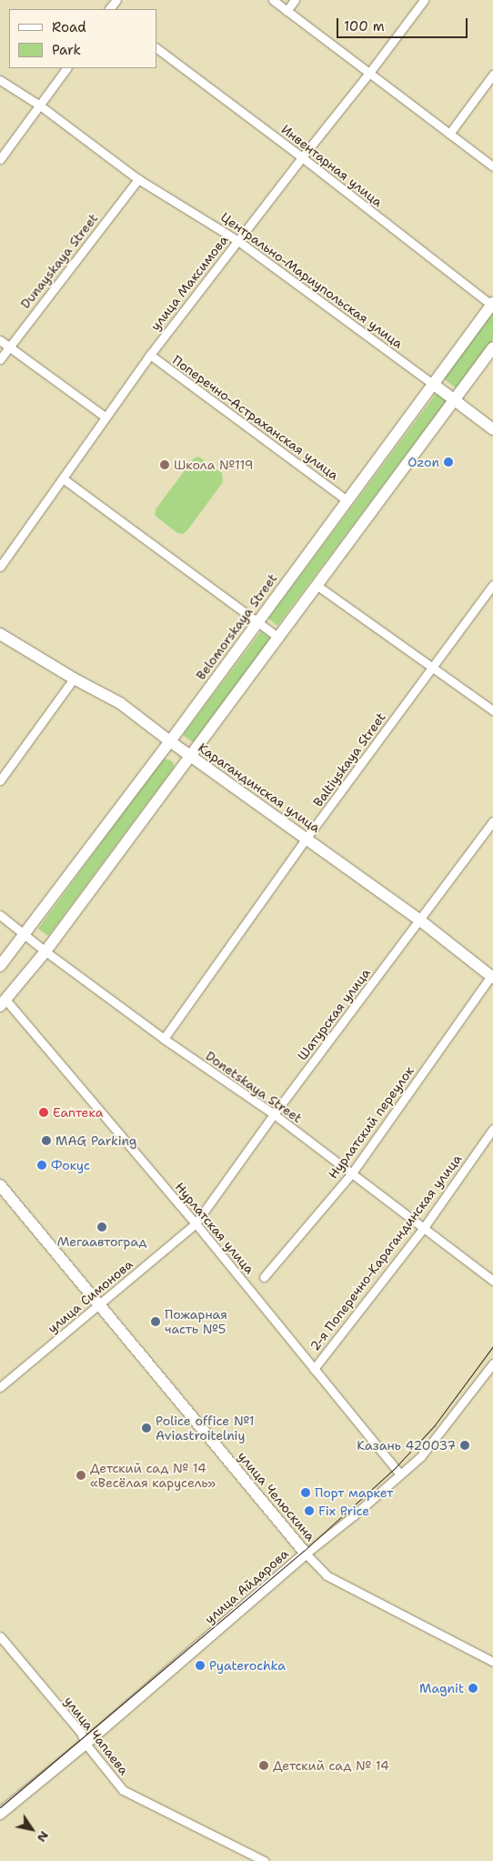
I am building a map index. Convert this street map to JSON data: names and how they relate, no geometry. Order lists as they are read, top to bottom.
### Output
{
  "streets": {
    "main road": [
      "Центрально-Мариупольская улица",
      "Belomorskaya Street",
      "Карагандинская улица",
      "улица Челюскина",
      "улица Айдарова"
    ],
    "street": [
      "Инвентарная улица",
      "Dunayskaya Street",
      "улица Максимова",
      "Поперечно-Астраханская улица",
      "Baltiyskaya Street",
      "Шатурская улица",
      "Donetskaya Street",
      "Нурлатский переулок",
      "Нурлатская улица",
      "2-я Поперечно-Карагандинская улица",
      "улица Симонова",
      "улица Чапаева"
    ]
  },
  "crossings": [
    ["Инвентарная улица", "улица Максимова"],
    ["Инвентарная улица", "Belomorskaya Street"],
    ["Dunayskaya Street", "Центрально-Мариупольская улица"],
    ["Центрально-Мариупольская улица", "улица Максимова"],
    ["Центрально-Мариупольская улица", "Belomorskaya Street"],
    ["улица Максимова", "Поперечно-Астраханская улица"],
    ["Поперечно-Астраханская улица", "Belomorskaya Street"],
    ["Belomorskaya Street", "Карагандинская улица"],
    ["Belomorskaya Street", "Donetskaya Street"],
    ["Baltiyskaya Street", "Карагандинская улица"],
    ["Baltiyskaya Street", "Donetskaya Street"],
    ["Карагандинская улица", "Шатурская улица"],
    ["Карагандинская улица", "Нурлатский переулок"],
    ["Шатурская улица", "Donetskaya Street"],
    ["Шатурская улица", "Нурлатская улица"],
    ["Шатурская улица", "улица Симонова"],
    ["Donetskaya Street", "Нурлатский переулок"],
    ["Donetskaya Street", "2-я Поперечно-Карагандинская улица"],
    ["Нурлатская улица", "2-я Поперечно-Карагандинская улица"],
    ["Нурлатская улица", "улица Симонова"],
    ["Нурлатская улица", "улица Айдарова"],
    ["улица Симонова", "улица Челюскина"],
    ["улица Челюскина", "улица Айдарова"],
    ["улица Айдарова", "улица Чапаева"]
  ],
  "places": [
    "Ozon",
    "Школа №119",
    "Еаптека",
    "MAG Parking",
    "Фокус",
    "Мегаавтоград",
    "Пожарная часть №5",
    "Police office №1 Aviastroitelniy",
    "Казань 420037",
    "Детский сад № 14 «Весёлая карусель»",
    "Порт маркет",
    "Fix Price",
    "Pyaterochka",
    "Magnit",
    "Детский сад № 14"
  ],
  "legend": ["Road", "Park"],
  "scale_bar": "100 m",
  "north": "bottom right"
}
